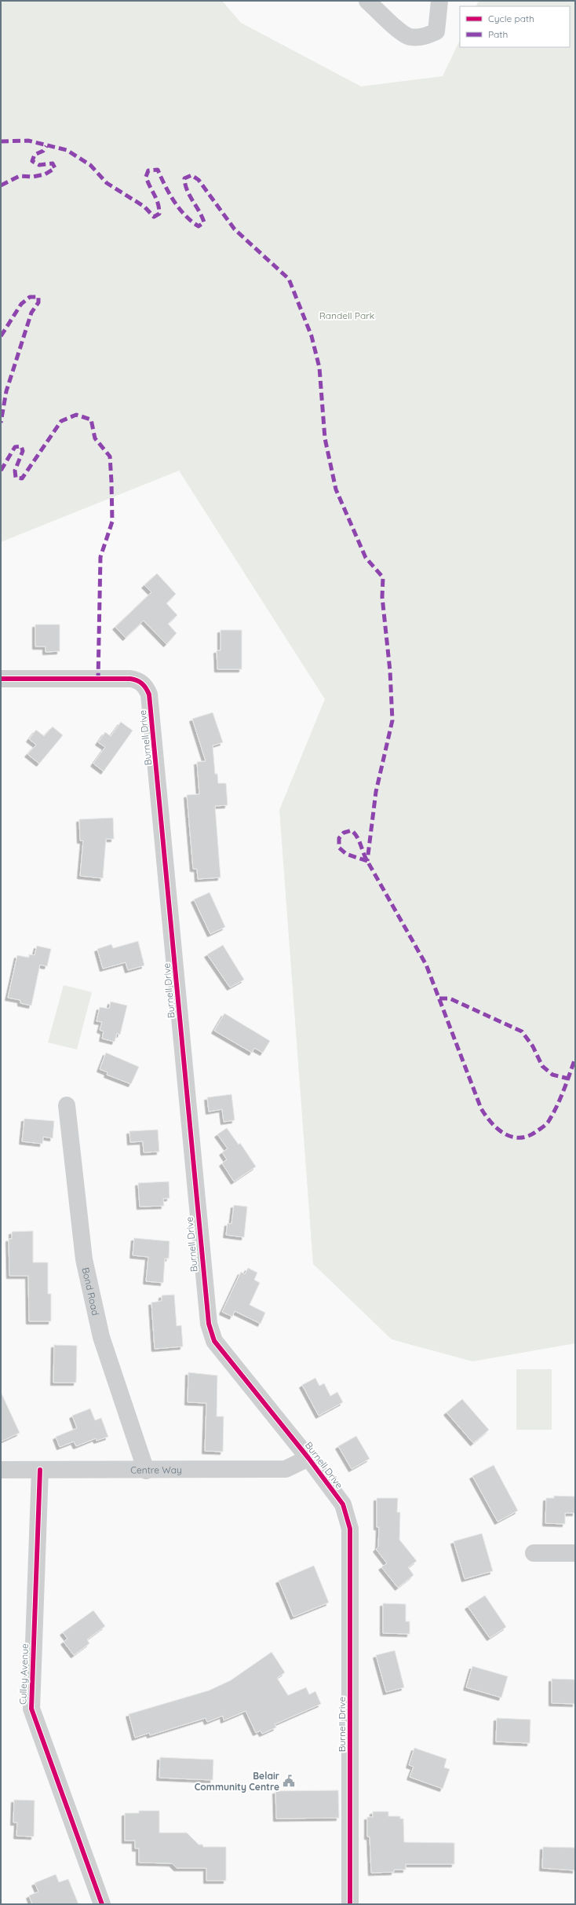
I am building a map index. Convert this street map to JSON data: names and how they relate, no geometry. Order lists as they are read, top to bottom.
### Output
{
  "streets": {
    "street": [
      "Burnell Drive",
      "Bond Road",
      "Centre Way",
      "Culley Avenue"
    ]
  },
  "crossings": [
    ["Burnell Drive", "Centre Way"],
    ["Bond Road", "Centre Way"],
    ["Centre Way", "Culley Avenue"]
  ],
  "parks": ["Randell Park"],
  "places": {
    "public building": ["Belair Community Centre"]
  },
  "legend": ["Cycle path", "Path"]
}
